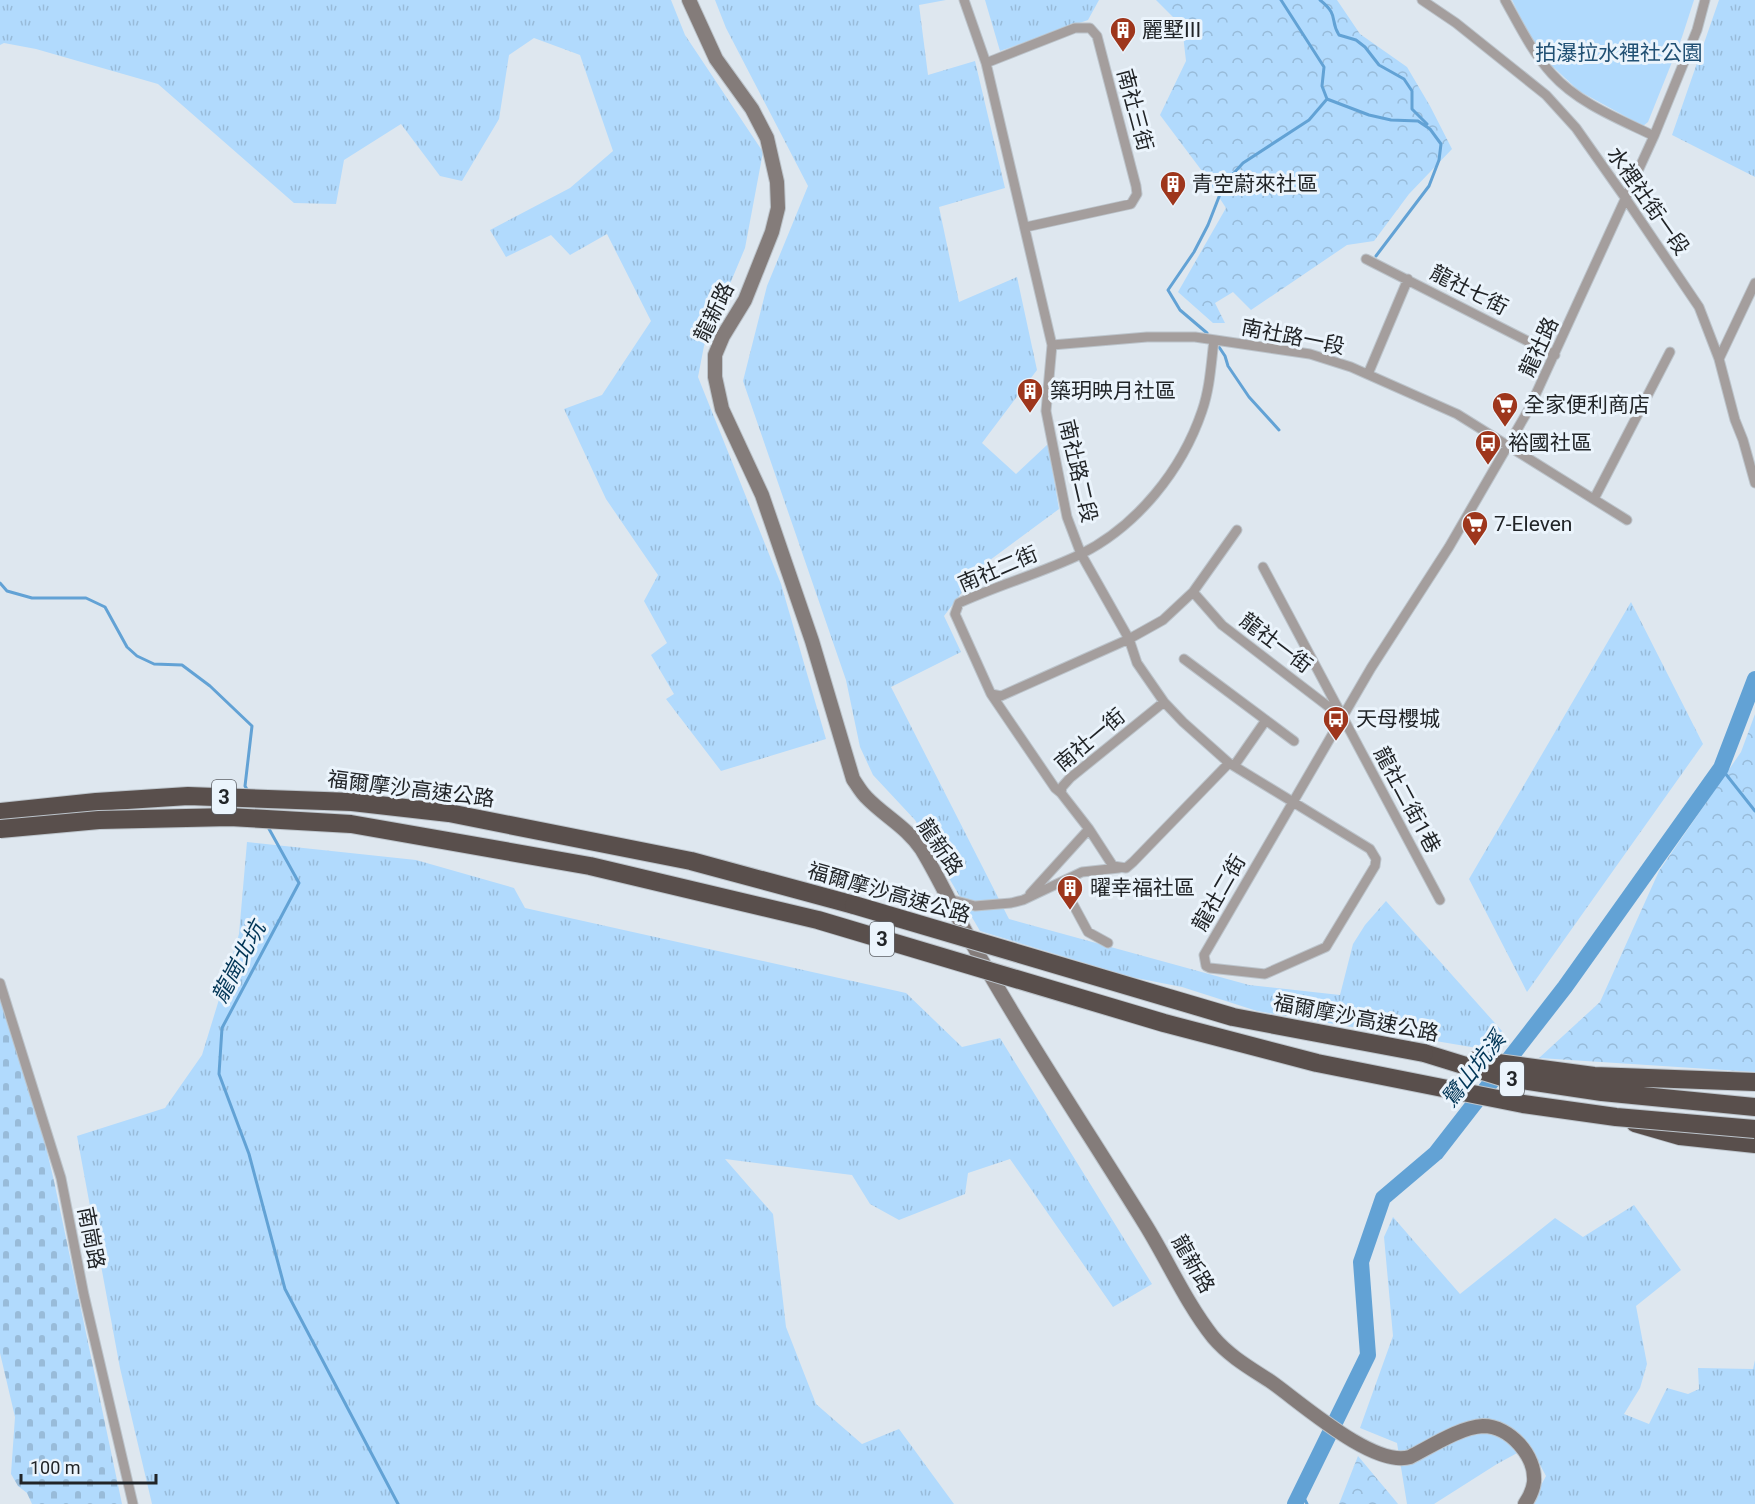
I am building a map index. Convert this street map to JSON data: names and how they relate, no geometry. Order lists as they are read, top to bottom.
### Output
{
  "streets": {
    "highway": ["福爾摩沙高速公路", "3"],
    "street": [
      "南社三街",
      "水裡社街一段",
      "龍社七街",
      "龍新路",
      "南社路一段",
      "龍社路",
      "南社路二段",
      "南社二街",
      "龍社一街",
      "南社一街",
      "龍社二街1巷",
      "龍社二街",
      "南崗路"
    ]
  },
  "crossings": [
    ["南社三街", "南社路二段"],
    ["水裡社街一段", "龍社路"],
    ["龍社七街", "龍社路"],
    ["南社路一段", "龍社路"],
    ["南社路一段", "南社路二段"],
    ["南社路一段", "南社二街"],
    ["龍社路", "龍社一街"],
    ["龍社路", "龍社二街1巷"],
    ["龍社路", "龍社二街"],
    ["南社路二段", "南社二街"],
    ["南社路二段", "南社一街"],
    ["南社路二段", "龍社二街"],
    ["南社二街", "南社一街"],
    ["龍社一街", "龍社二街1巷"],
    ["龍社一街", "龍社二街"],
    ["龍社二街1巷", "龍社二街"]
  ],
  "water": ["龍崗北坑", "鷺山坑溪"],
  "parks": ["拍瀑拉水裡社公園"],
  "places": {
    "building": [
      "麗墅III",
      "青空蔚來社區",
      "築玥映月社區",
      "曜幸福社區"
    ],
    "supermarket": ["全家便利商店", "7-Eleven"],
    "bus stop": ["裕國社區", "天母櫻城"]
  },
  "scale_bar": "100 m"
}
